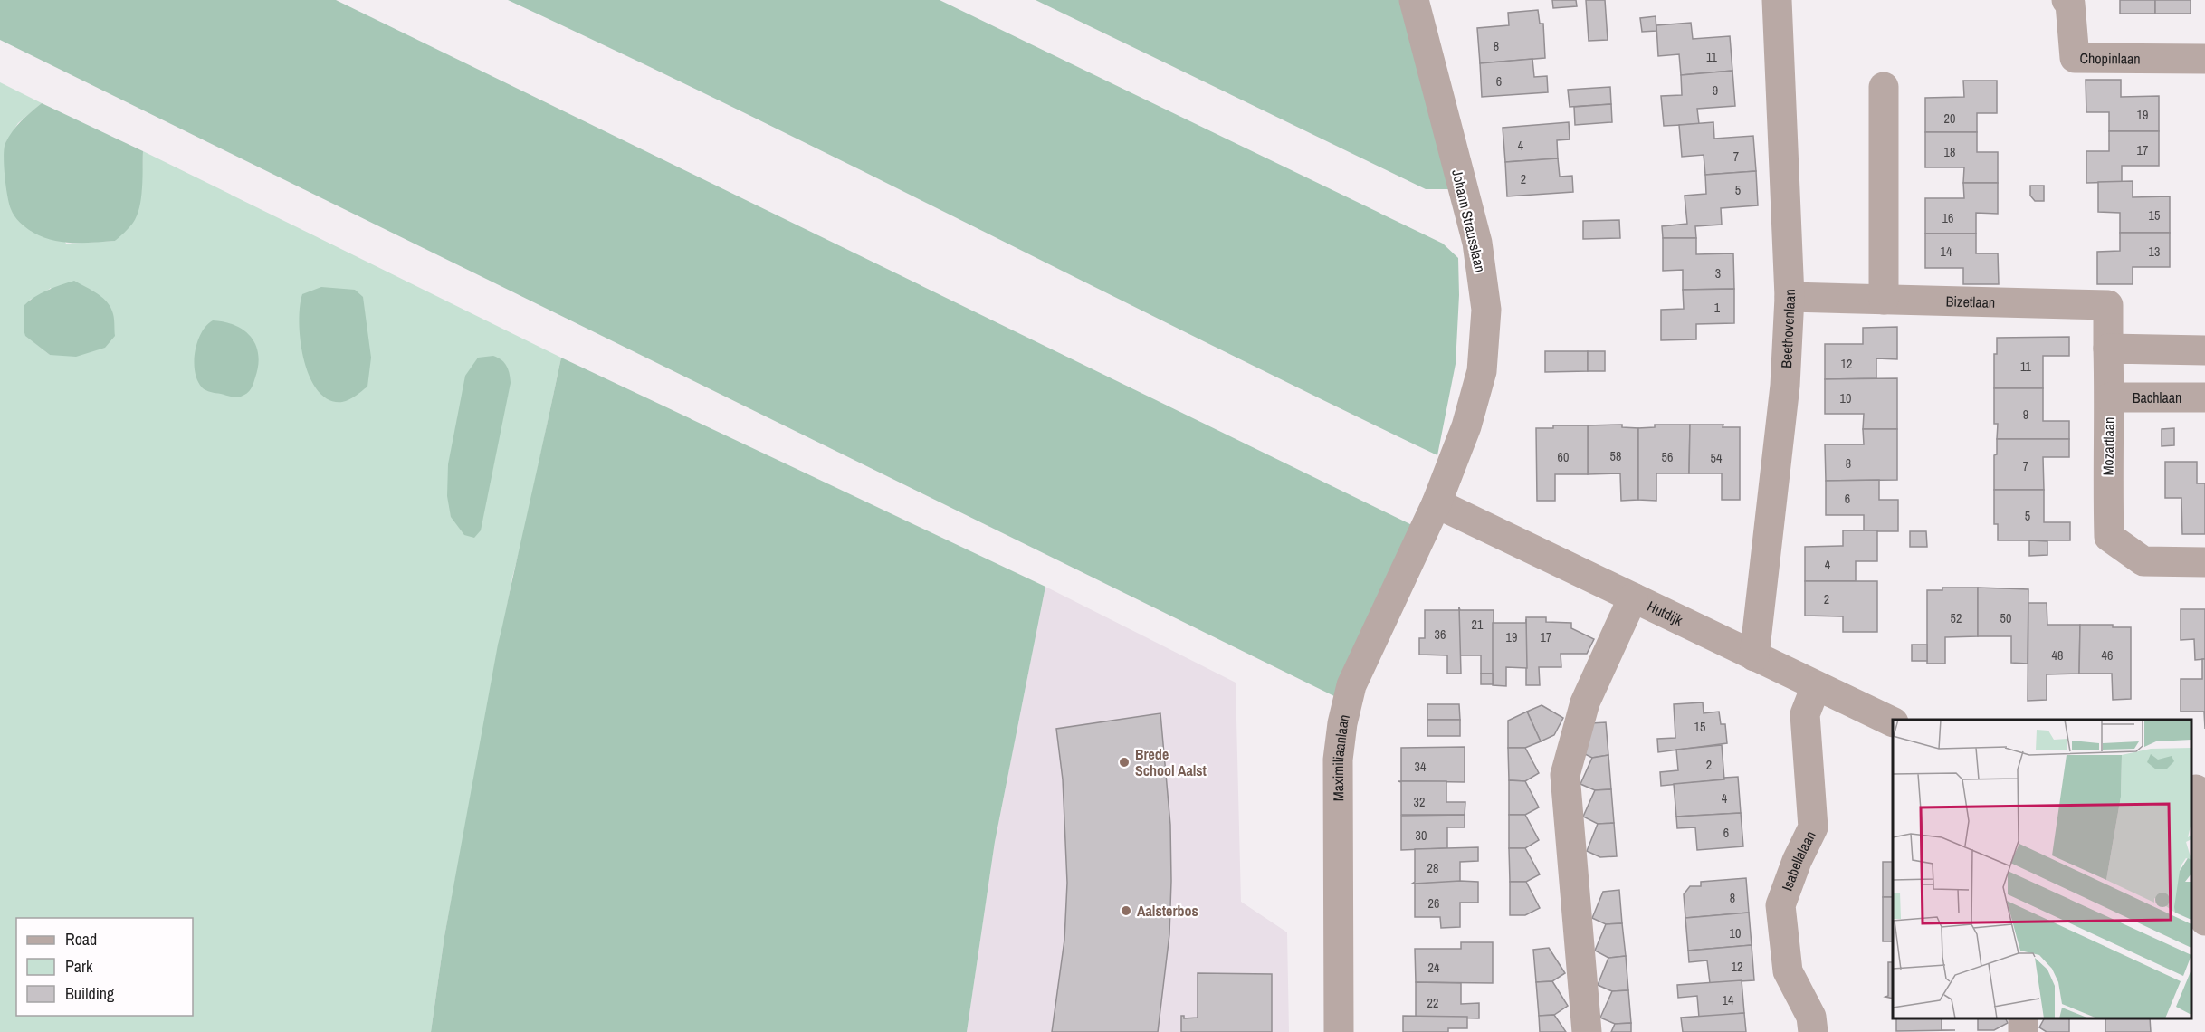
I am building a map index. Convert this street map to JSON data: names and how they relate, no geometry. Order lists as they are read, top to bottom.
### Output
{
  "streets": {
    "street": [
      "Chopinlaan",
      "Johann Strausslaan",
      "Bizetlaan",
      "Beethovenlaan",
      "Bachlaan",
      "Mozartlaan",
      "Hutdijk",
      "Maximiliaanlaan",
      "Isabellalaan"
    ]
  },
  "crossings": [
    ["Johann Strausslaan", "Hutdijk"],
    ["Johann Strausslaan", "Maximiliaanlaan"],
    ["Bizetlaan", "Beethovenlaan"],
    ["Bizetlaan", "Mozartlaan"],
    ["Beethovenlaan", "Hutdijk"],
    ["Bachlaan", "Mozartlaan"],
    ["Hutdijk", "Maximiliaanlaan"],
    ["Hutdijk", "Isabellalaan"]
  ],
  "places": ["Brede School Aalst", "Aalsterbos"],
  "house_numbers": [
    "8",
    "11",
    "6",
    "9",
    "19",
    "20",
    "4",
    "17",
    "18",
    "7",
    "2",
    "5",
    "15",
    "16",
    "14",
    "13",
    "3",
    "1",
    "12",
    "11",
    "10",
    "9",
    "58",
    "60",
    "56",
    "54",
    "8",
    "7",
    "6",
    "5",
    "4",
    "2",
    "52",
    "50",
    "21",
    "36",
    "19",
    "17",
    "48",
    "46",
    "15",
    "2",
    "34",
    "4",
    "32",
    "6",
    "30",
    "28",
    "8",
    "26",
    "10",
    "12",
    "24",
    "14",
    "22"
  ],
  "legend": ["Road", "Park", "Building"]
}
